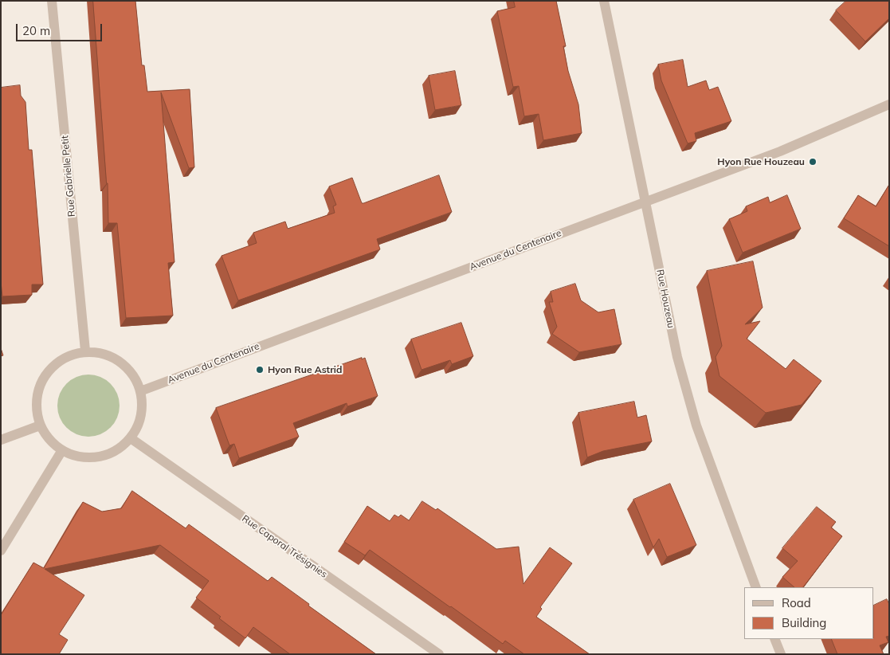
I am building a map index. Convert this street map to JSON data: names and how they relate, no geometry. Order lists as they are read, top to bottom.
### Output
{
  "streets": {
    "street": [
      "Rue Gabrielle Petit",
      "Avenue du Centenaire",
      "Rue Houzeau",
      "Rue Caporal Trésignies"
    ]
  },
  "crossings": [
    ["Rue Gabrielle Petit", "Avenue du Centenaire"],
    ["Rue Gabrielle Petit", "Rue Caporal Trésignies"],
    ["Avenue du Centenaire", "Rue Houzeau"],
    ["Avenue du Centenaire", "Rue Caporal Trésignies"]
  ],
  "places": ["Hyon Rue Houzeau", "Hyon Rue Astrid"],
  "legend": ["Road", "Building"],
  "scale_bar": "20 m"
}
